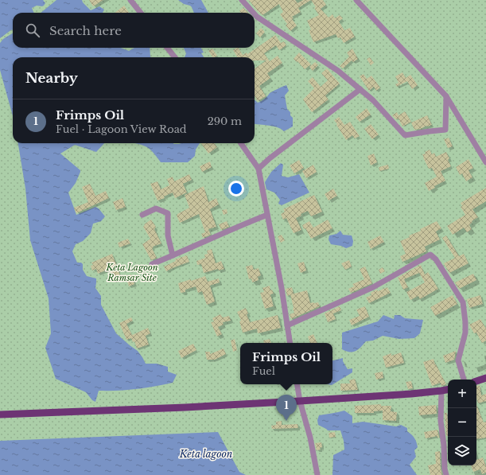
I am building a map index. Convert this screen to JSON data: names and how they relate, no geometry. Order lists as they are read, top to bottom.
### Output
{
  "water": ["Keta lagoon"],
  "parks": ["Keta Lagoon Ramsar Site"],
  "page": {
    "search": "Search here",
    "heading": "Nearby",
    "list": [
      {
        "mark": "1",
        "name": "Frimps Oil",
        "note": "Fuel · Lagoon View Road",
        "value": "290 m"
      }
    ],
    "popup": ["Frimps Oil", "Fuel"],
    "map_buttons": ["+", "−"],
    "pins": "1"
  }
}
